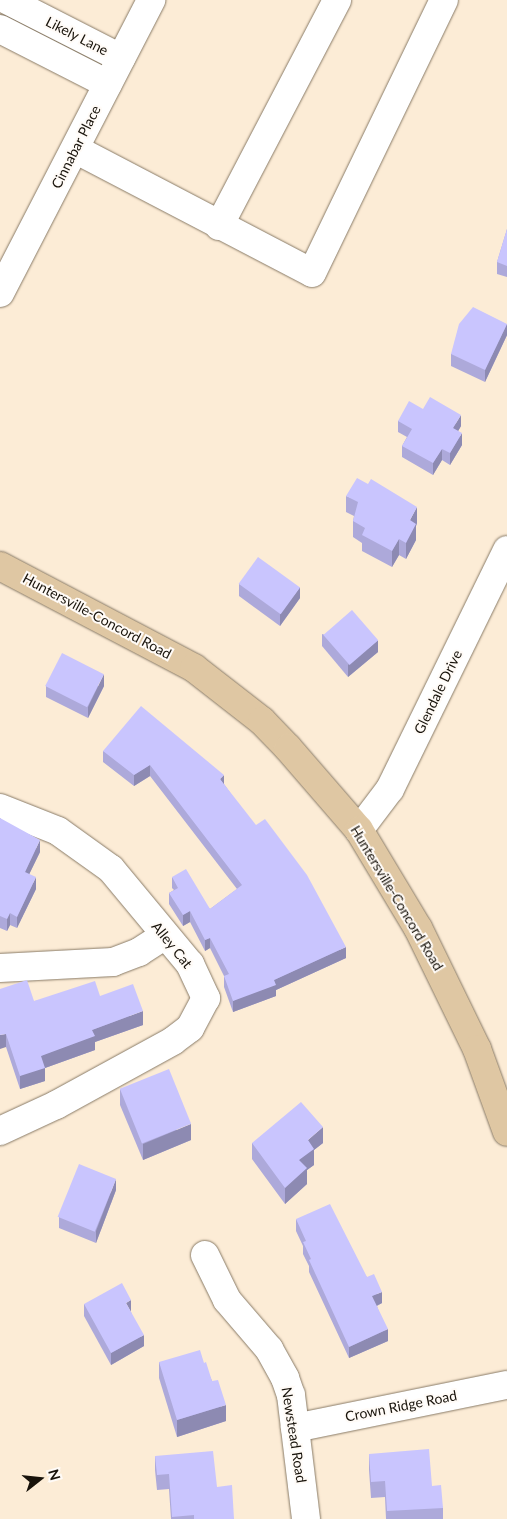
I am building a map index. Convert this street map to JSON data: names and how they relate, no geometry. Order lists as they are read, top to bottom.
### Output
{
  "streets": {
    "main road": ["Huntersville-Concord Road"],
    "street": [
      "Likely Lane",
      "Cinnabar Place",
      "Glendale Drive",
      "Alley Cat",
      "Crown Ridge Road",
      "Newstead Road"
    ]
  },
  "crossings": [
    ["Likely Lane", "Cinnabar Place"],
    ["Huntersville-Concord Road", "Glendale Drive"],
    ["Crown Ridge Road", "Newstead Road"]
  ],
  "north": "right"
}
